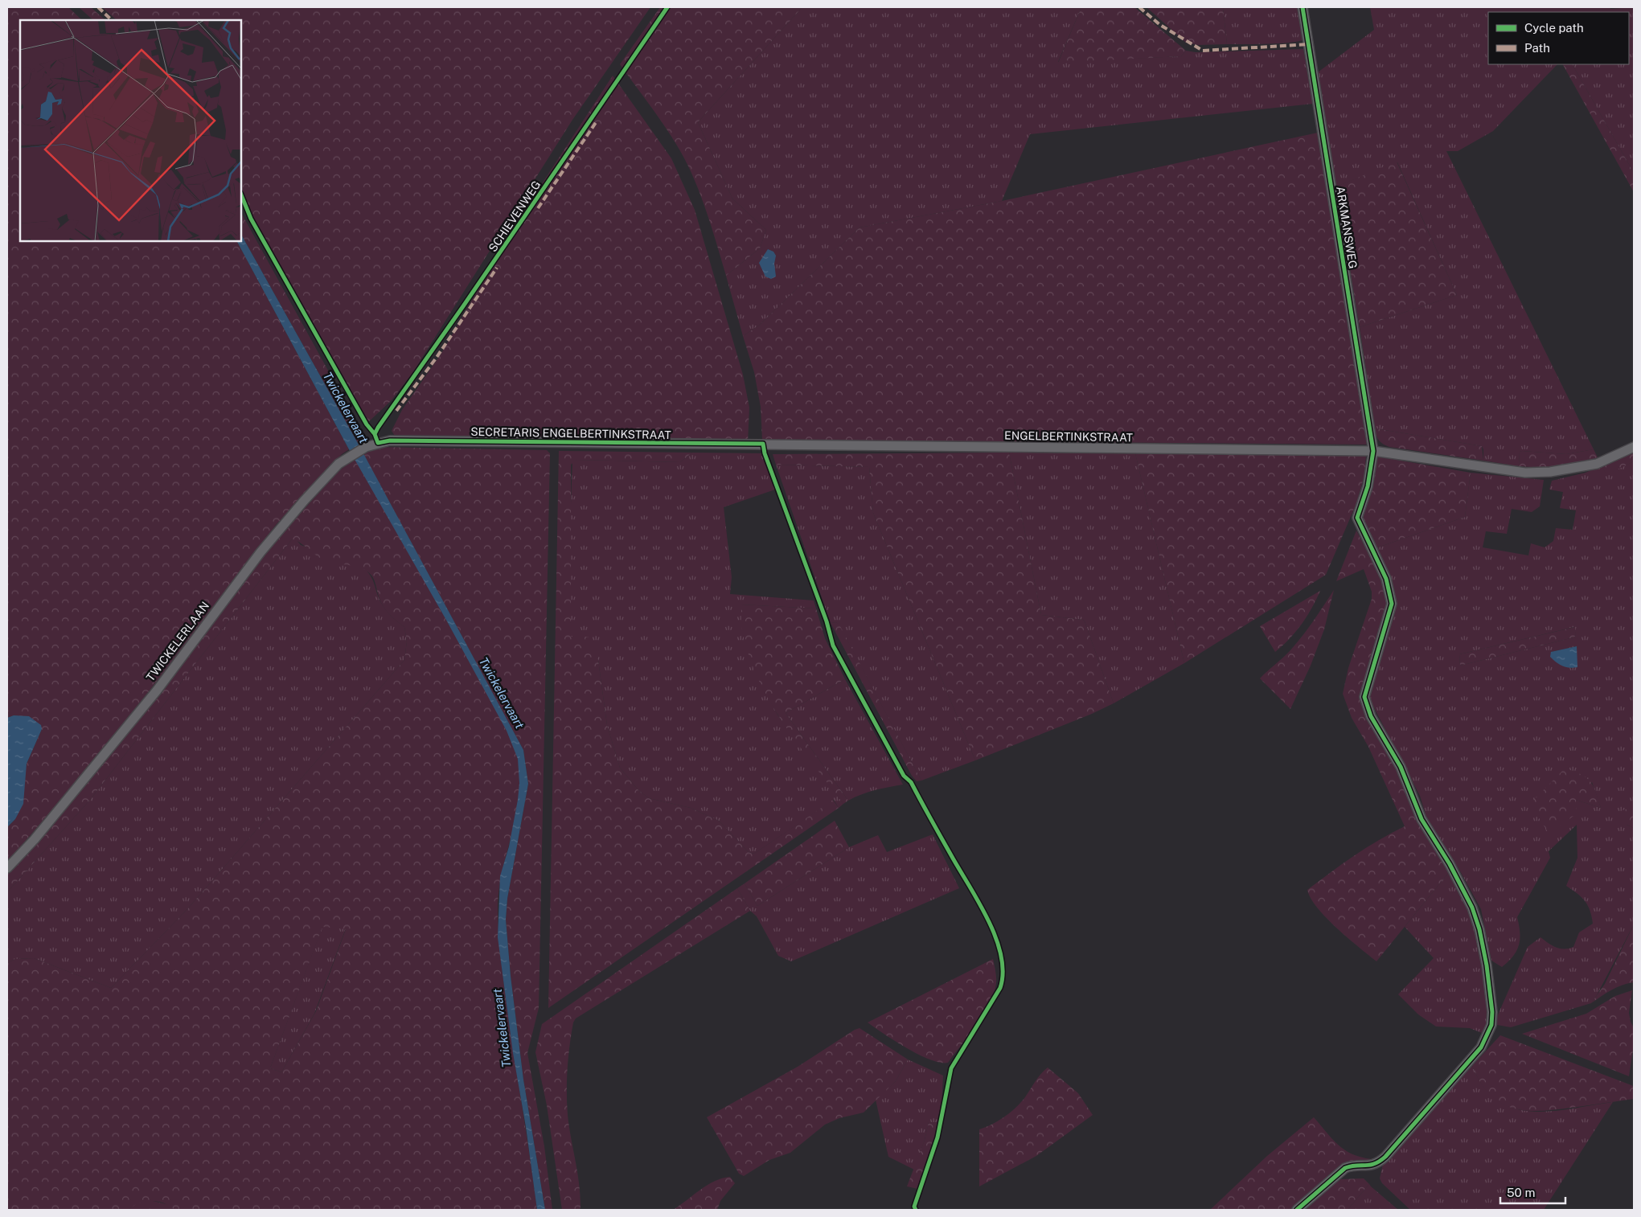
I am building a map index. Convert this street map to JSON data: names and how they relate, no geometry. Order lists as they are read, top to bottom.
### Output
{
  "streets": {
    "street": [
      "ARKMANSWEG",
      "SECRETARIS ENGELBERTINKSTRAAT",
      "ENGELBERTINKSTRAAT",
      "TWICKELERLAAN"
    ],
    "cycle path": ["SCHIEVENWEG"]
  },
  "crossings": [
    ["ARKMANSWEG", "ENGELBERTINKSTRAAT"],
    ["SECRETARIS ENGELBERTINKSTRAAT", "ENGELBERTINKSTRAAT"],
    ["SECRETARIS ENGELBERTINKSTRAAT", "TWICKELERLAAN"]
  ],
  "water": ["Twickelervaart"],
  "legend": ["Cycle path", "Path"],
  "scale_bar": "50 m"
}
